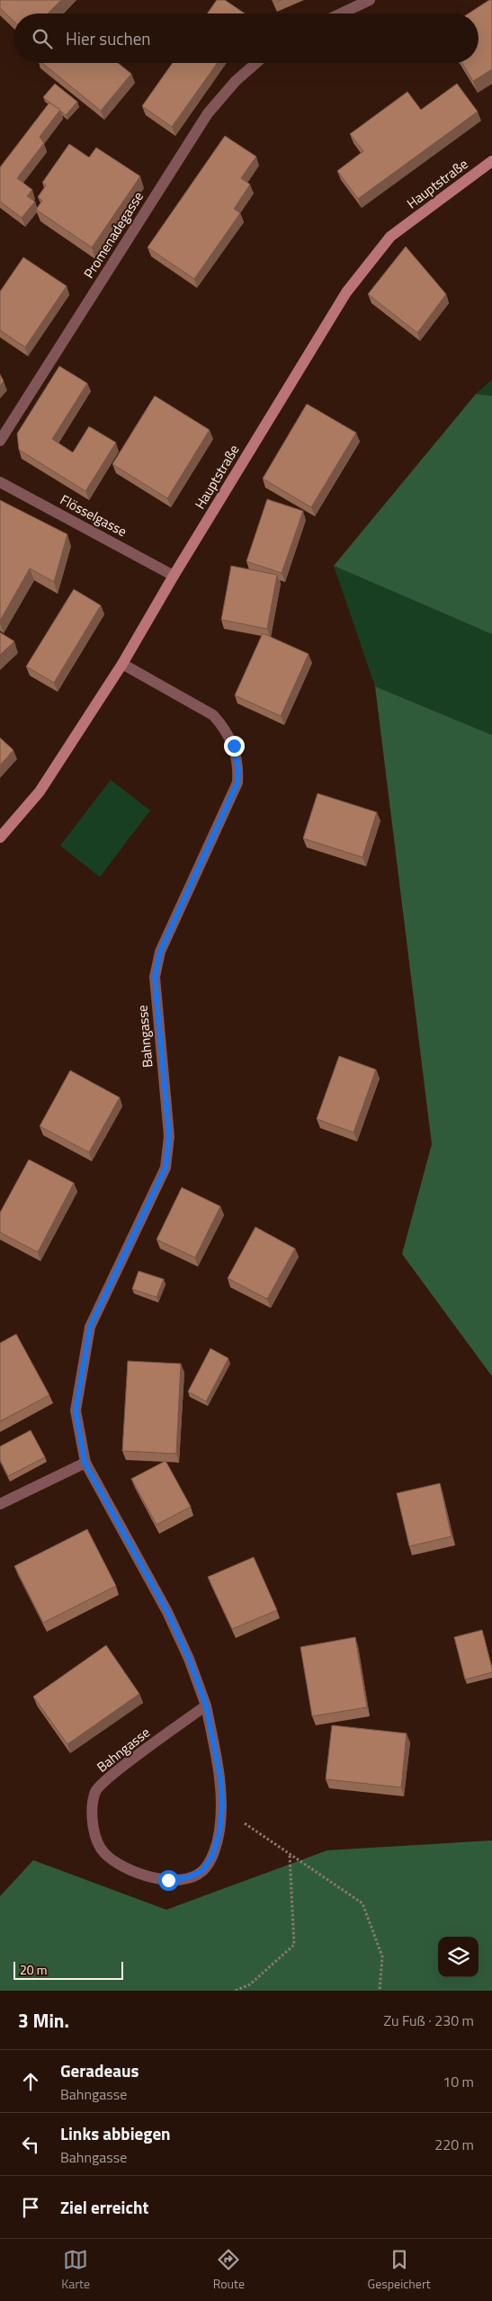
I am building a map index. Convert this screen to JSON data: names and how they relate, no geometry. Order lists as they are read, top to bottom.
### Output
{
  "streets": {
    "main road": ["Hauptstraße"],
    "street": ["Promenadegasse", "Flösselgasse", "Bahngasse"]
  },
  "crossings": [
    ["Hauptstraße", "Flösselgasse"],
    ["Hauptstraße", "Bahngasse"]
  ],
  "scale_bar": "20 m",
  "page": {
    "search": "Hier suchen",
    "scale": "20 m",
    "heading": ["3 Min.", "Zu Fuß · 230 m"],
    "list": [
      ["Geradeaus", "Bahngasse", "10 m"],
      ["Links abbiegen", "Bahngasse", "220 m"],
      "Ziel erreicht"
    ],
    "nav": ["Karte", "Route", "Gespeichert"]
  }
}
